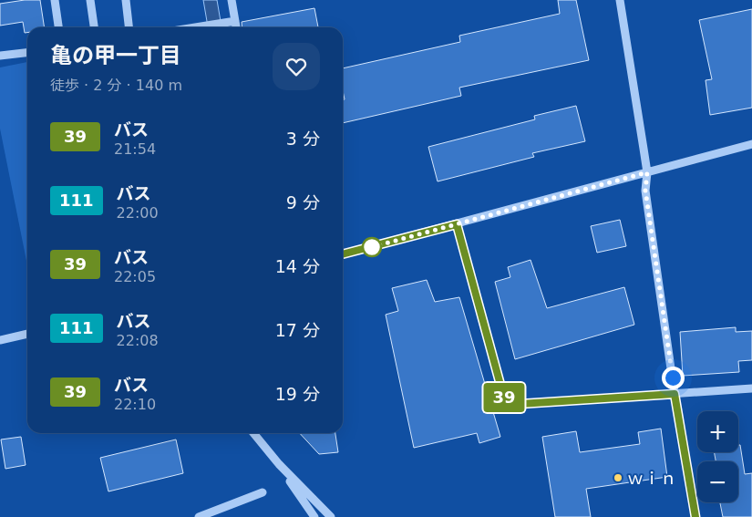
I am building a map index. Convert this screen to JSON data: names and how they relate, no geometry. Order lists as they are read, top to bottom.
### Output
{
  "places": ["ｗｉｎ"],
  "lines": ["bus line 39"],
  "page": {
    "on_map": "39",
    "heading": ["亀の甲一丁目", "徒歩 · 2 分 · 140 m"],
    "list": [
      {
        "mark": "39",
        "name": "バス",
        "note": "21:54",
        "value": "3 分"
      },
      {
        "mark": "111",
        "name": "バス",
        "note": "22:00",
        "value": "9 分"
      },
      {
        "mark": "39",
        "name": "バス",
        "note": "22:05",
        "value": "14 分"
      },
      {
        "mark": "111",
        "name": "バス",
        "note": "22:08",
        "value": "17 分"
      },
      {
        "mark": "39",
        "name": "バス",
        "note": "22:10",
        "value": "19 分"
      }
    ],
    "map_buttons": ["+", "−"]
  }
}
